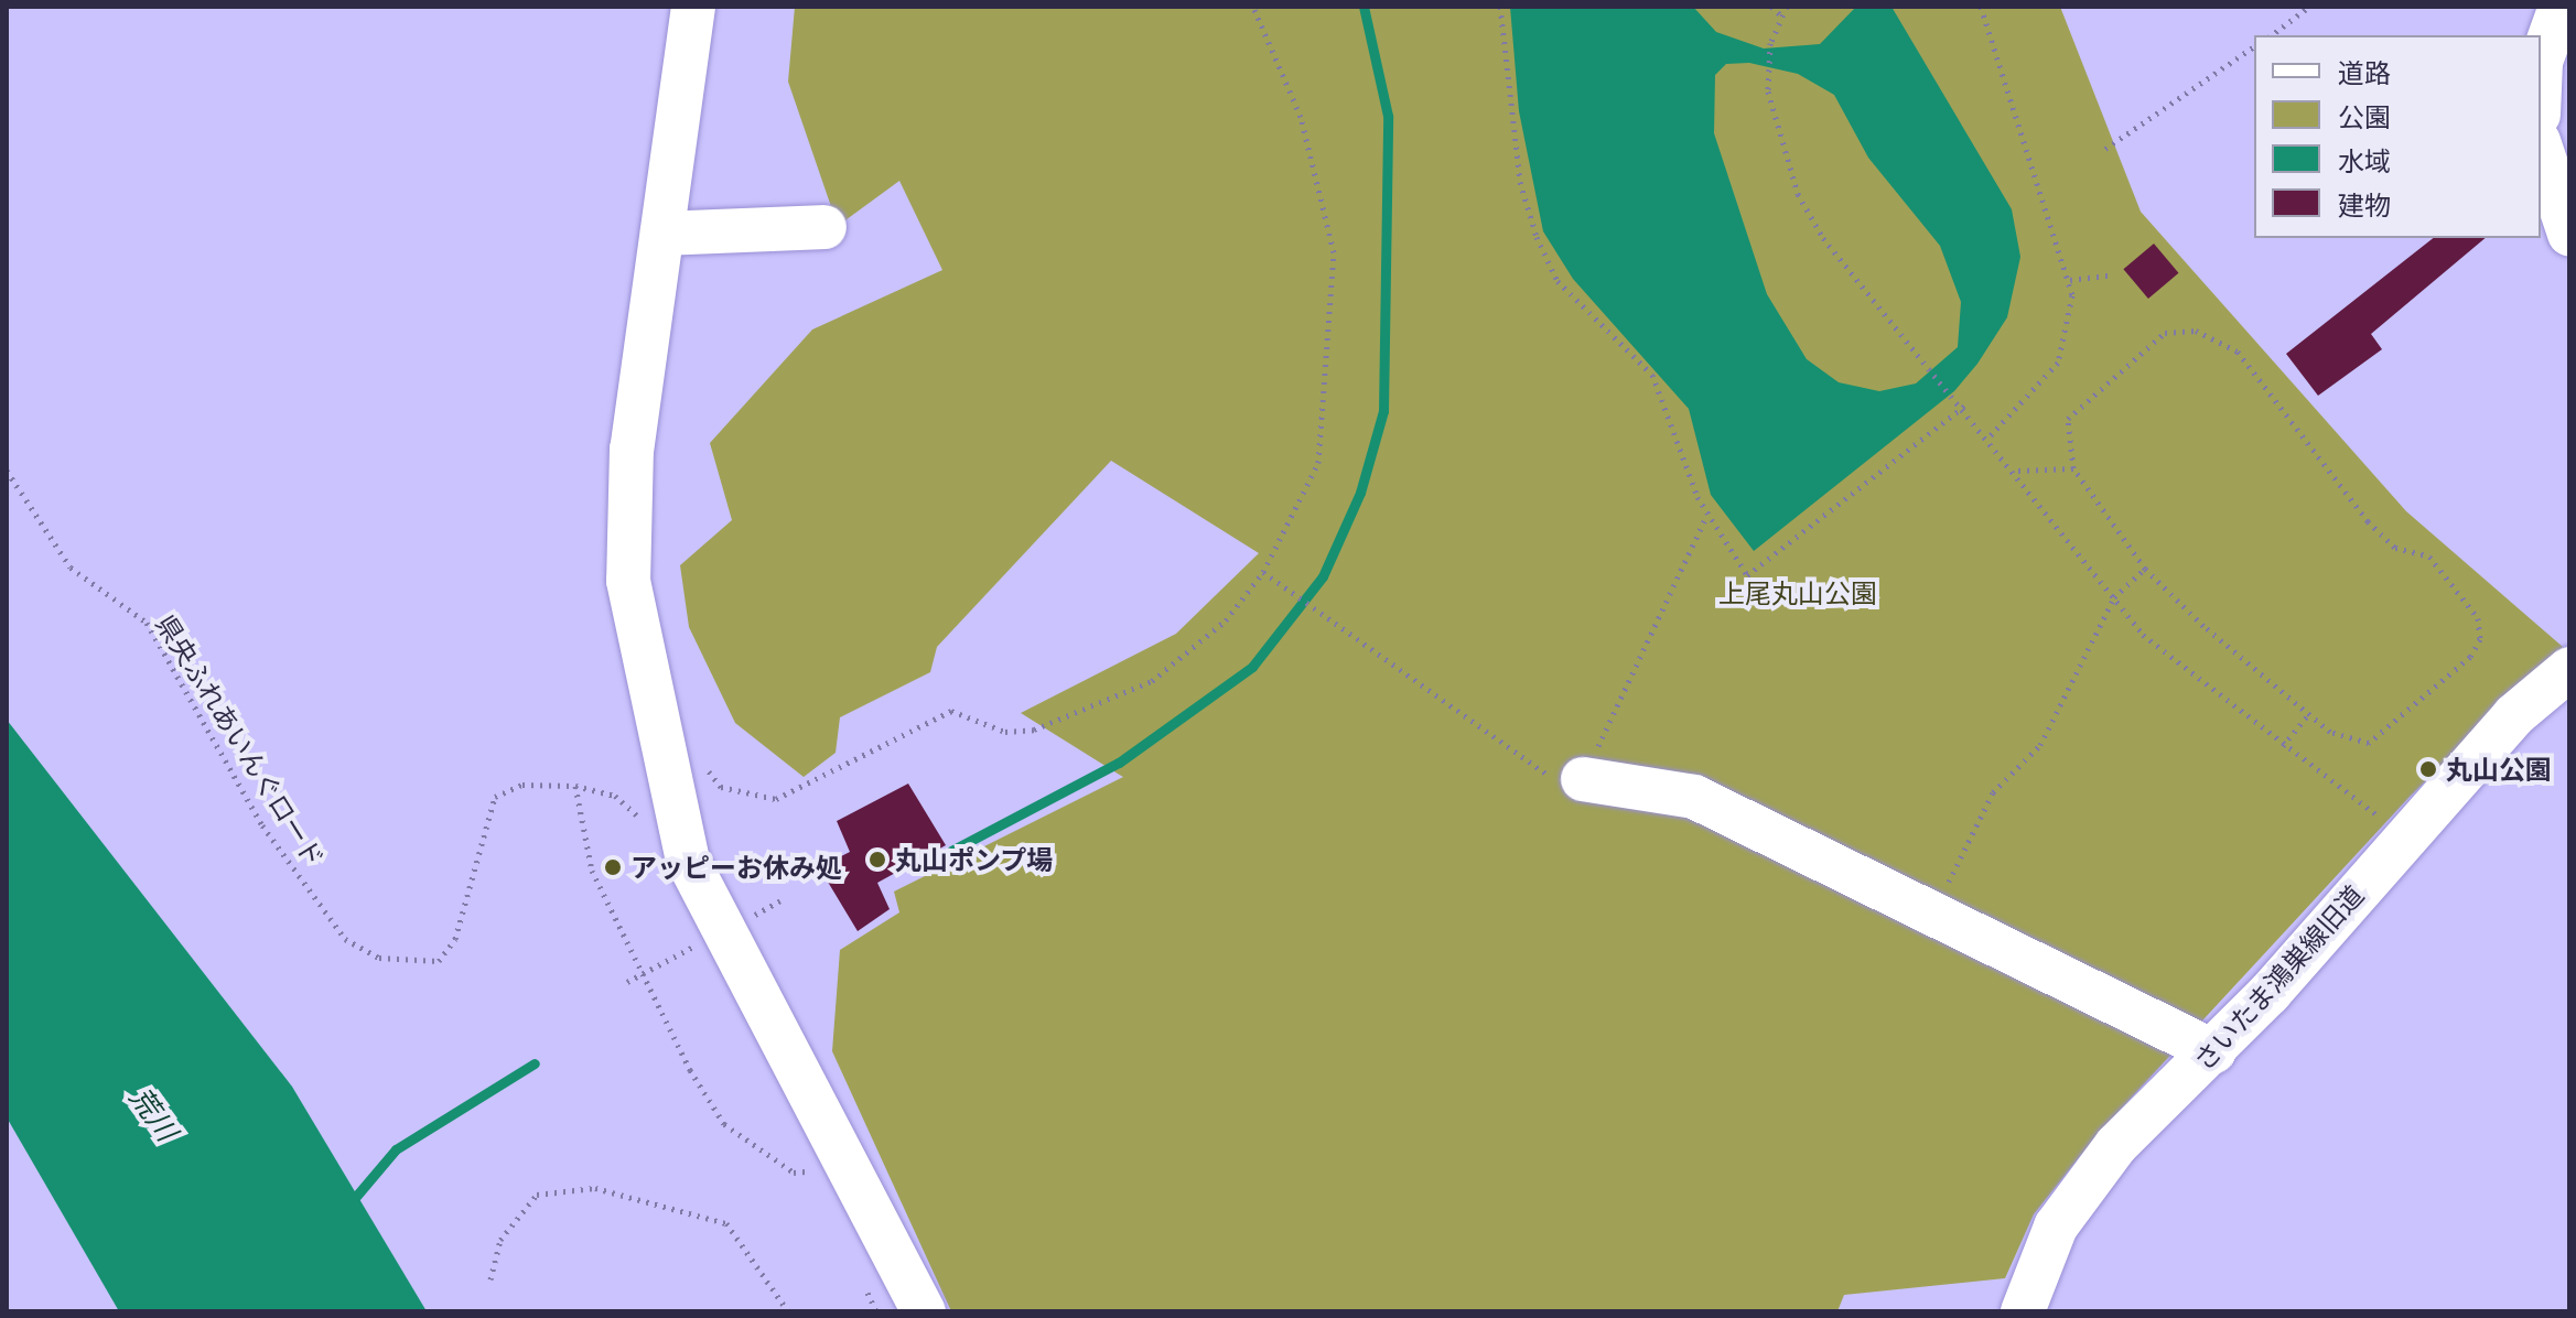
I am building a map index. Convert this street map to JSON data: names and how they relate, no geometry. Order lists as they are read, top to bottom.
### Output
{
  "streets": {
    "street": ["さいたま鴻巣線旧道"],
    "path": ["県央ふれあいんぐロード"]
  },
  "water": ["荒川"],
  "parks": ["上尾丸山公園"],
  "places": ["丸山公園", "丸山ポンプ場", "アッピーお休み処"],
  "legend": [
    "道路",
    "公園",
    "水域",
    "建物"
  ]
}
